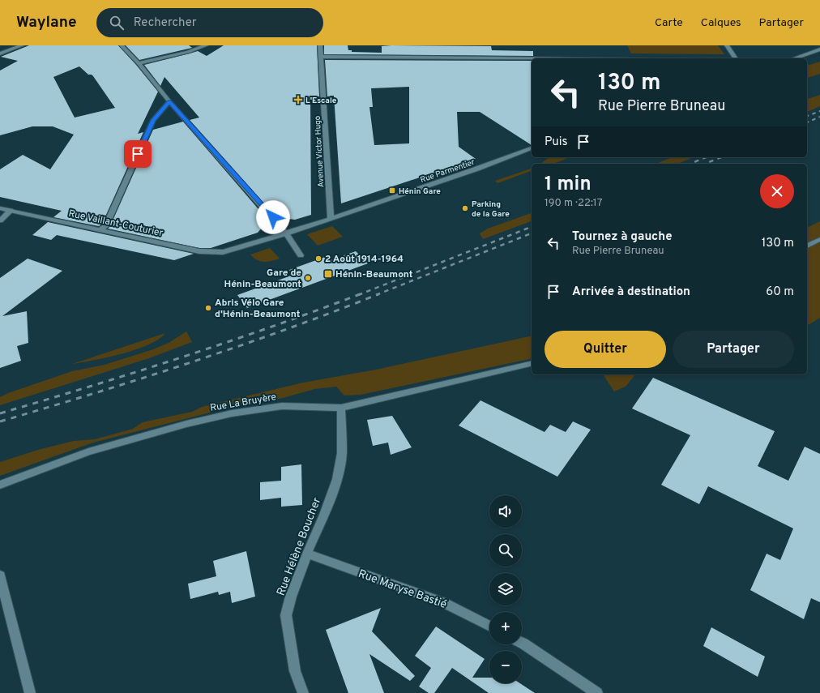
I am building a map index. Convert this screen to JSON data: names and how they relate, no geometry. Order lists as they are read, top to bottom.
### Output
{
  "streets": {
    "street": [
      "Avenue Victor Hugo",
      "Rue Parmentier",
      "Rue Vaillant-Couturier",
      "Rue La Bruyère",
      "Rue Hélène Boucher",
      "Rue Maryse Bastié"
    ]
  },
  "crossings": [
    ["Avenue Victor Hugo", "Rue Parmentier"],
    ["Rue Parmentier", "Rue Vaillant-Couturier"],
    ["Rue La Bruyère", "Rue Hélène Boucher"],
    ["Rue Hélène Boucher", "Rue Maryse Bastié"]
  ],
  "places": {
    "health": ["L'Escale"],
    "transit": ["Hénin Gare", "Hénin-Beaumont"],
    "other": [
      "Parking de la Gare",
      "2 Août 1914-1964",
      "Gare de Hénin-Beaumont",
      "Abris Vélo Gare d'Hénin-Beaumont"
    ]
  },
  "page": {
    "header": "Waylane",
    "search": "Rechercher",
    "nav": ["Carte", "Calques", "Partager"],
    "turn": ["130 m", "Rue Pierre Bruneau"],
    "then": "Puis",
    "heading": ["1 min", "190 m · 22:17"],
    "list": [
      {
        "name": "Tournez à gauche",
        "note": "Rue Pierre Bruneau",
        "value": "130 m"
      },
      {
        "name": "Arrivée à destination",
        "value": "60 m"
      }
    ],
    "buttons": ["Quitter", "Partager"],
    "map_buttons": ["+", "−"]
  }
}
